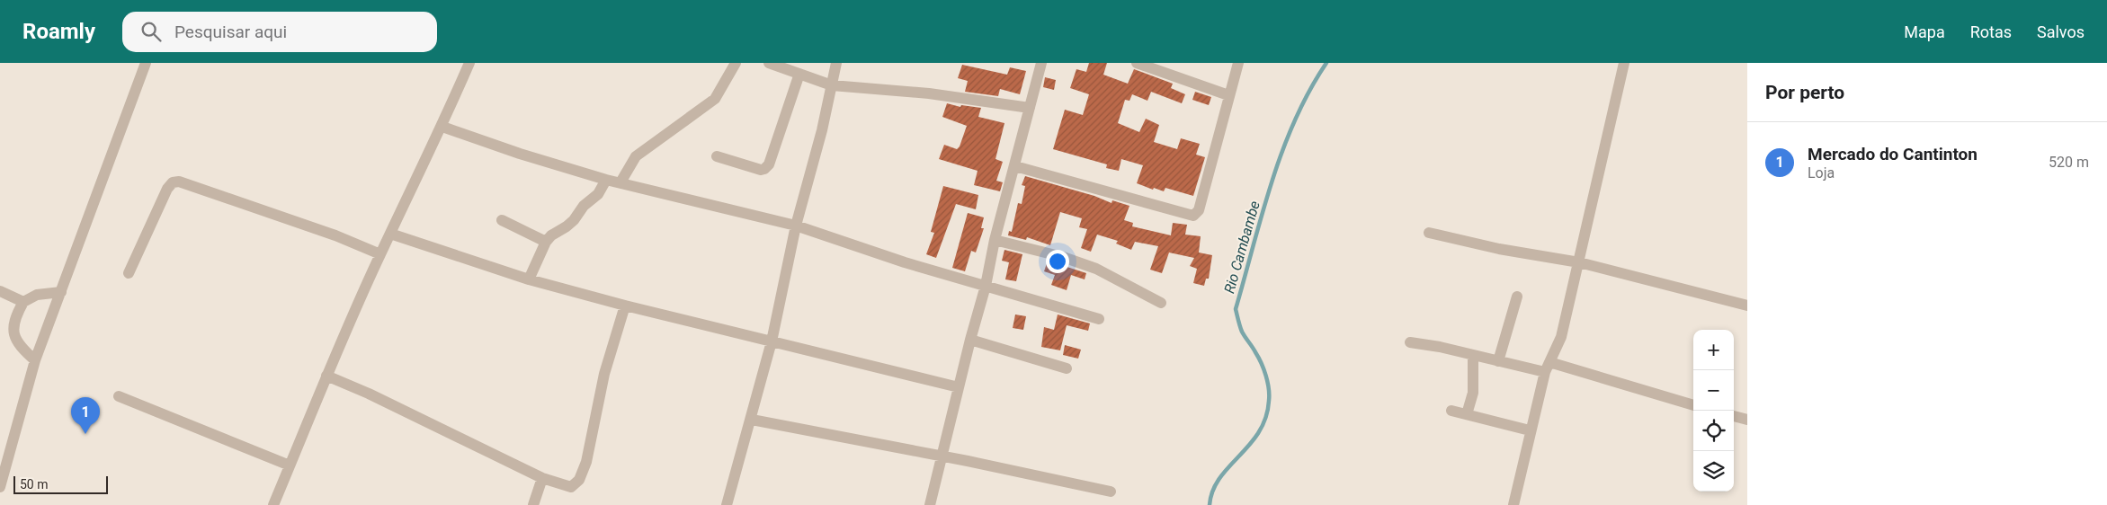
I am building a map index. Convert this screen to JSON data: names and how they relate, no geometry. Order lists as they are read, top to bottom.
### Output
{
  "water": ["Rio Cambambe"],
  "scale_bar": "50 m",
  "page": {
    "header": "Roamly",
    "search": "Pesquisar aqui",
    "nav": ["Mapa", "Rotas", "Salvos"],
    "heading": "Por perto",
    "list": [
      {
        "mark": "1",
        "name": "Mercado do Cantinton",
        "note": "Loja",
        "value": "520 m"
      }
    ],
    "map_buttons": ["+", "−"],
    "pins": "1",
    "scale": "50 m"
  }
}
